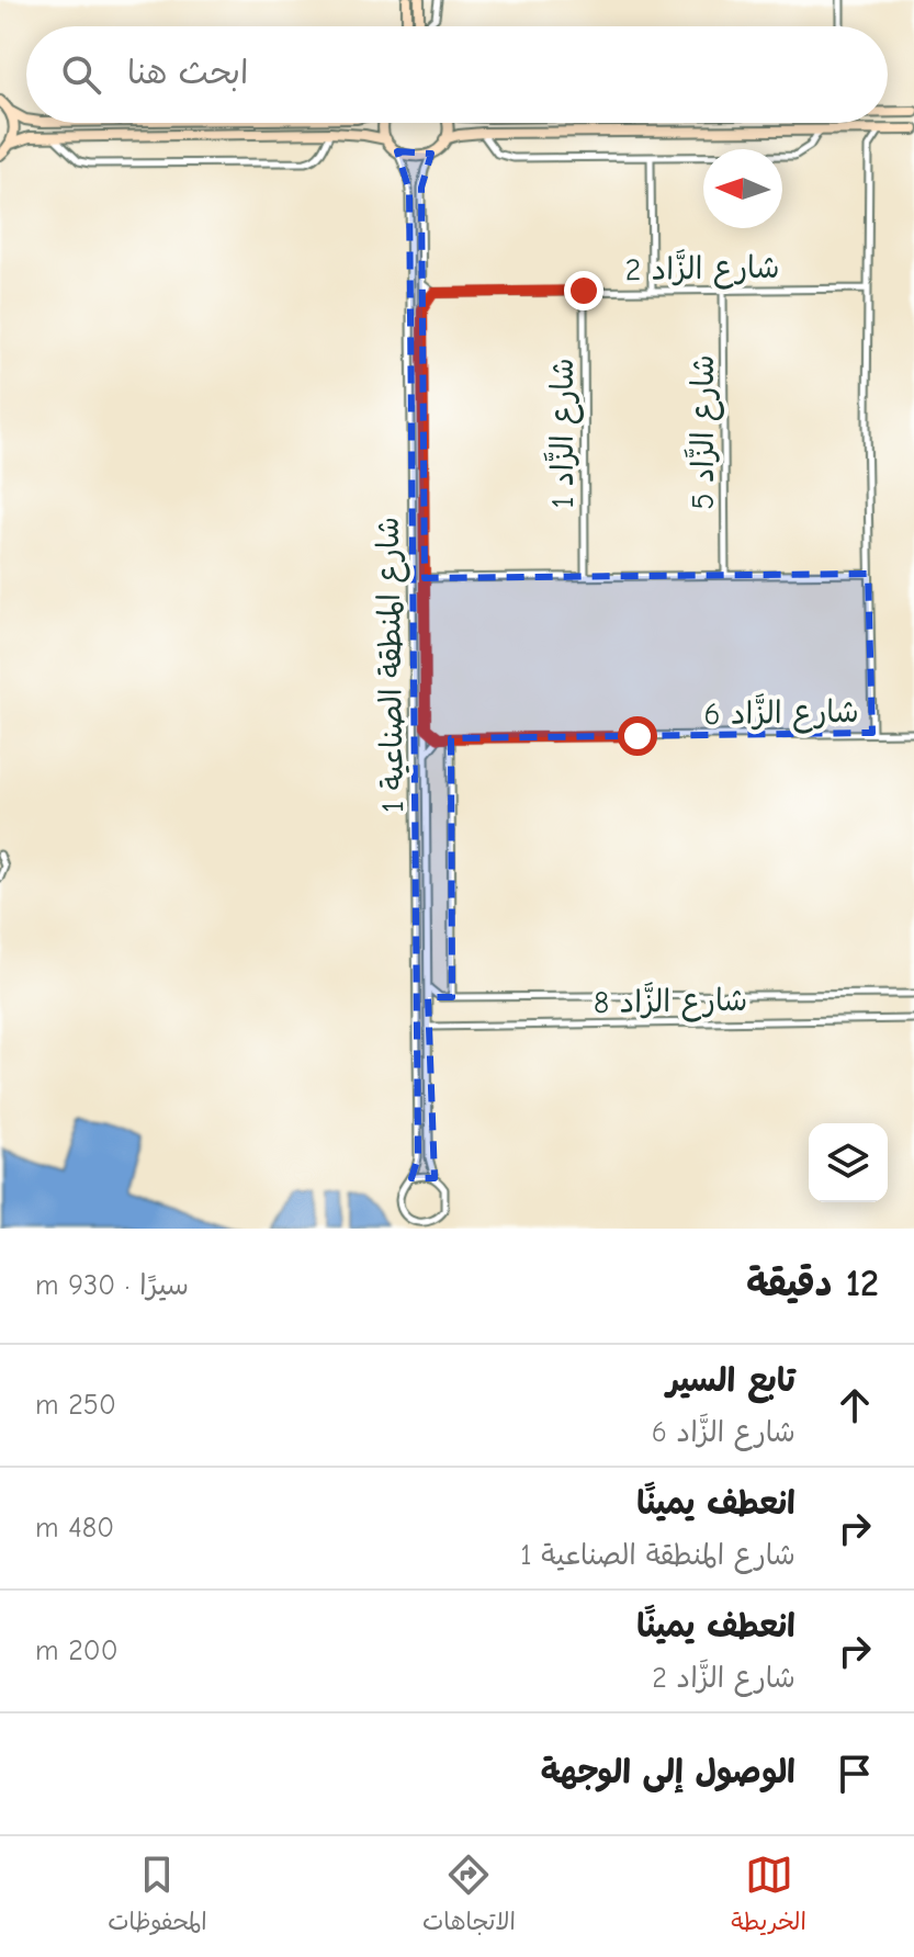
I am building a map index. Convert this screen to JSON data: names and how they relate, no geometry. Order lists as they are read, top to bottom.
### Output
{
  "streets": {
    "street": [
      "شارع الزَّاد 2",
      "شارع الزَّاد 5",
      "شارع الزَّاد 1",
      "شارع المنطقة الصناعية 1",
      "شارع الزَّاد 6",
      "شارع الزَّاد 8"
    ]
  },
  "crossings": [
    ["شارع الزَّاد 2", "شارع الزَّاد 5"],
    ["شارع الزَّاد 2", "شارع الزَّاد 1"],
    ["شارع المنطقة الصناعية 1", "شارع الزَّاد 8"]
  ],
  "north": "left",
  "page": {
    "search": "ابحث هنا",
    "heading": ["12 دقيقة", "سيرًا · 930 m"],
    "list": [
      ["تابع السير", "شارع الزَّاد 6", "250 m"],
      ["انعطف يمينًا", "شارع المنطقة الصناعية 1", "480 m"],
      ["انعطف يمينًا", "شارع الزَّاد 2", "200 m"],
      "الوصول إلى الوجهة"
    ],
    "nav": ["الخريطة", "الاتجاهات", "المحفوظات"]
  }
}
